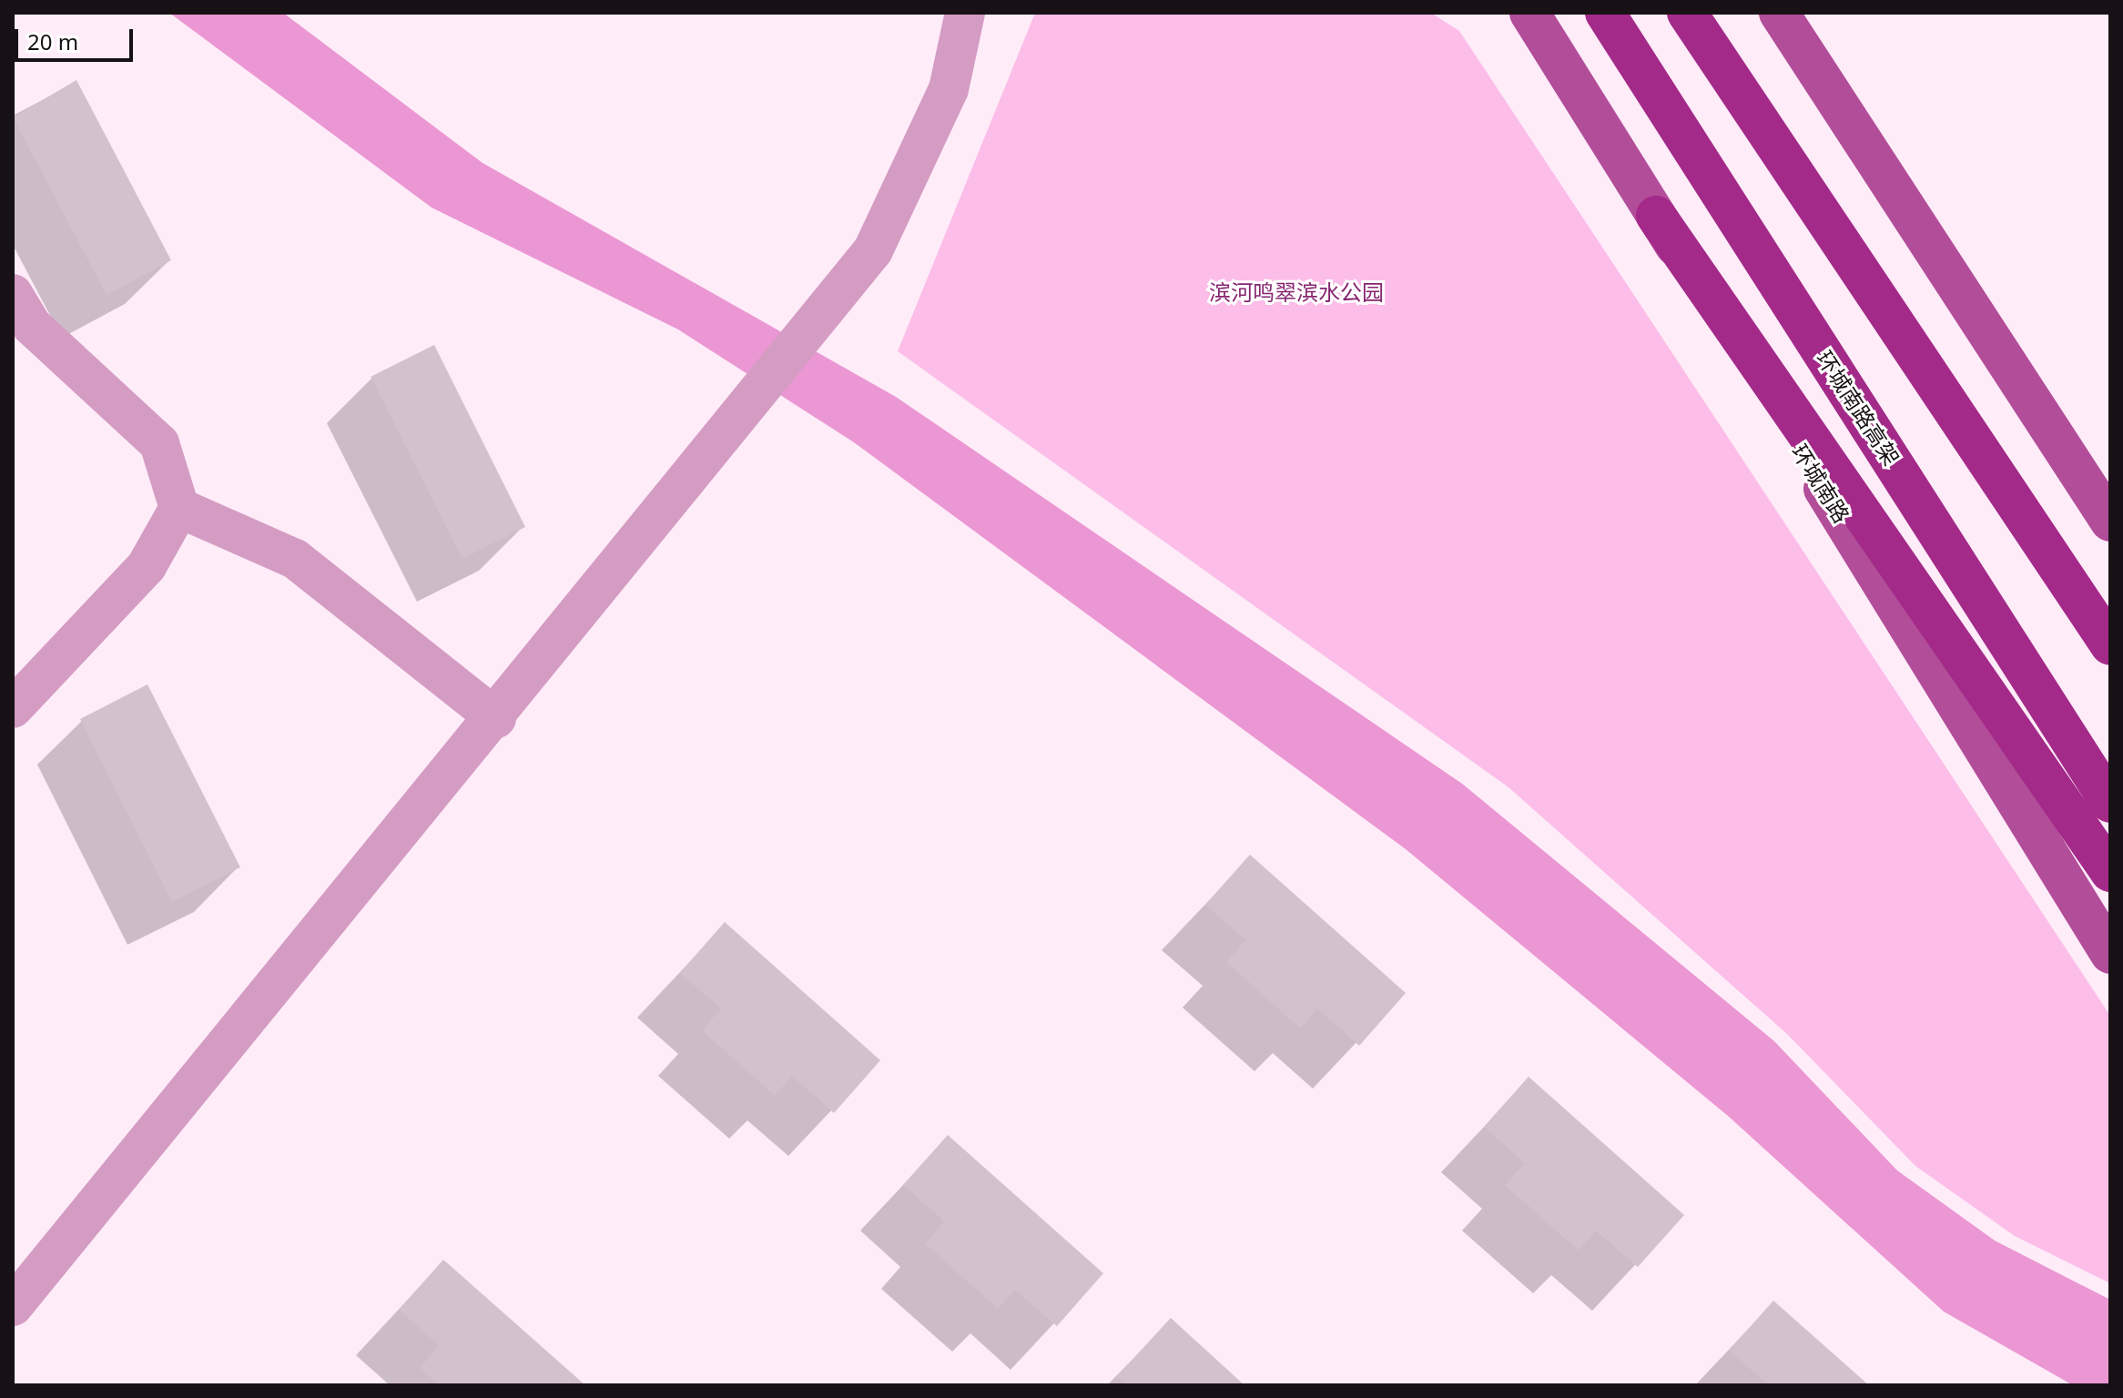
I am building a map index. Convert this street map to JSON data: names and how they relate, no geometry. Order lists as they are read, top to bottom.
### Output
{
  "streets": {
    "highway": ["环城南路高架"],
    "main road": ["环城南路"]
  },
  "parks": ["滨河鸣翠滨水公园"],
  "scale_bar": "20 m"
}
